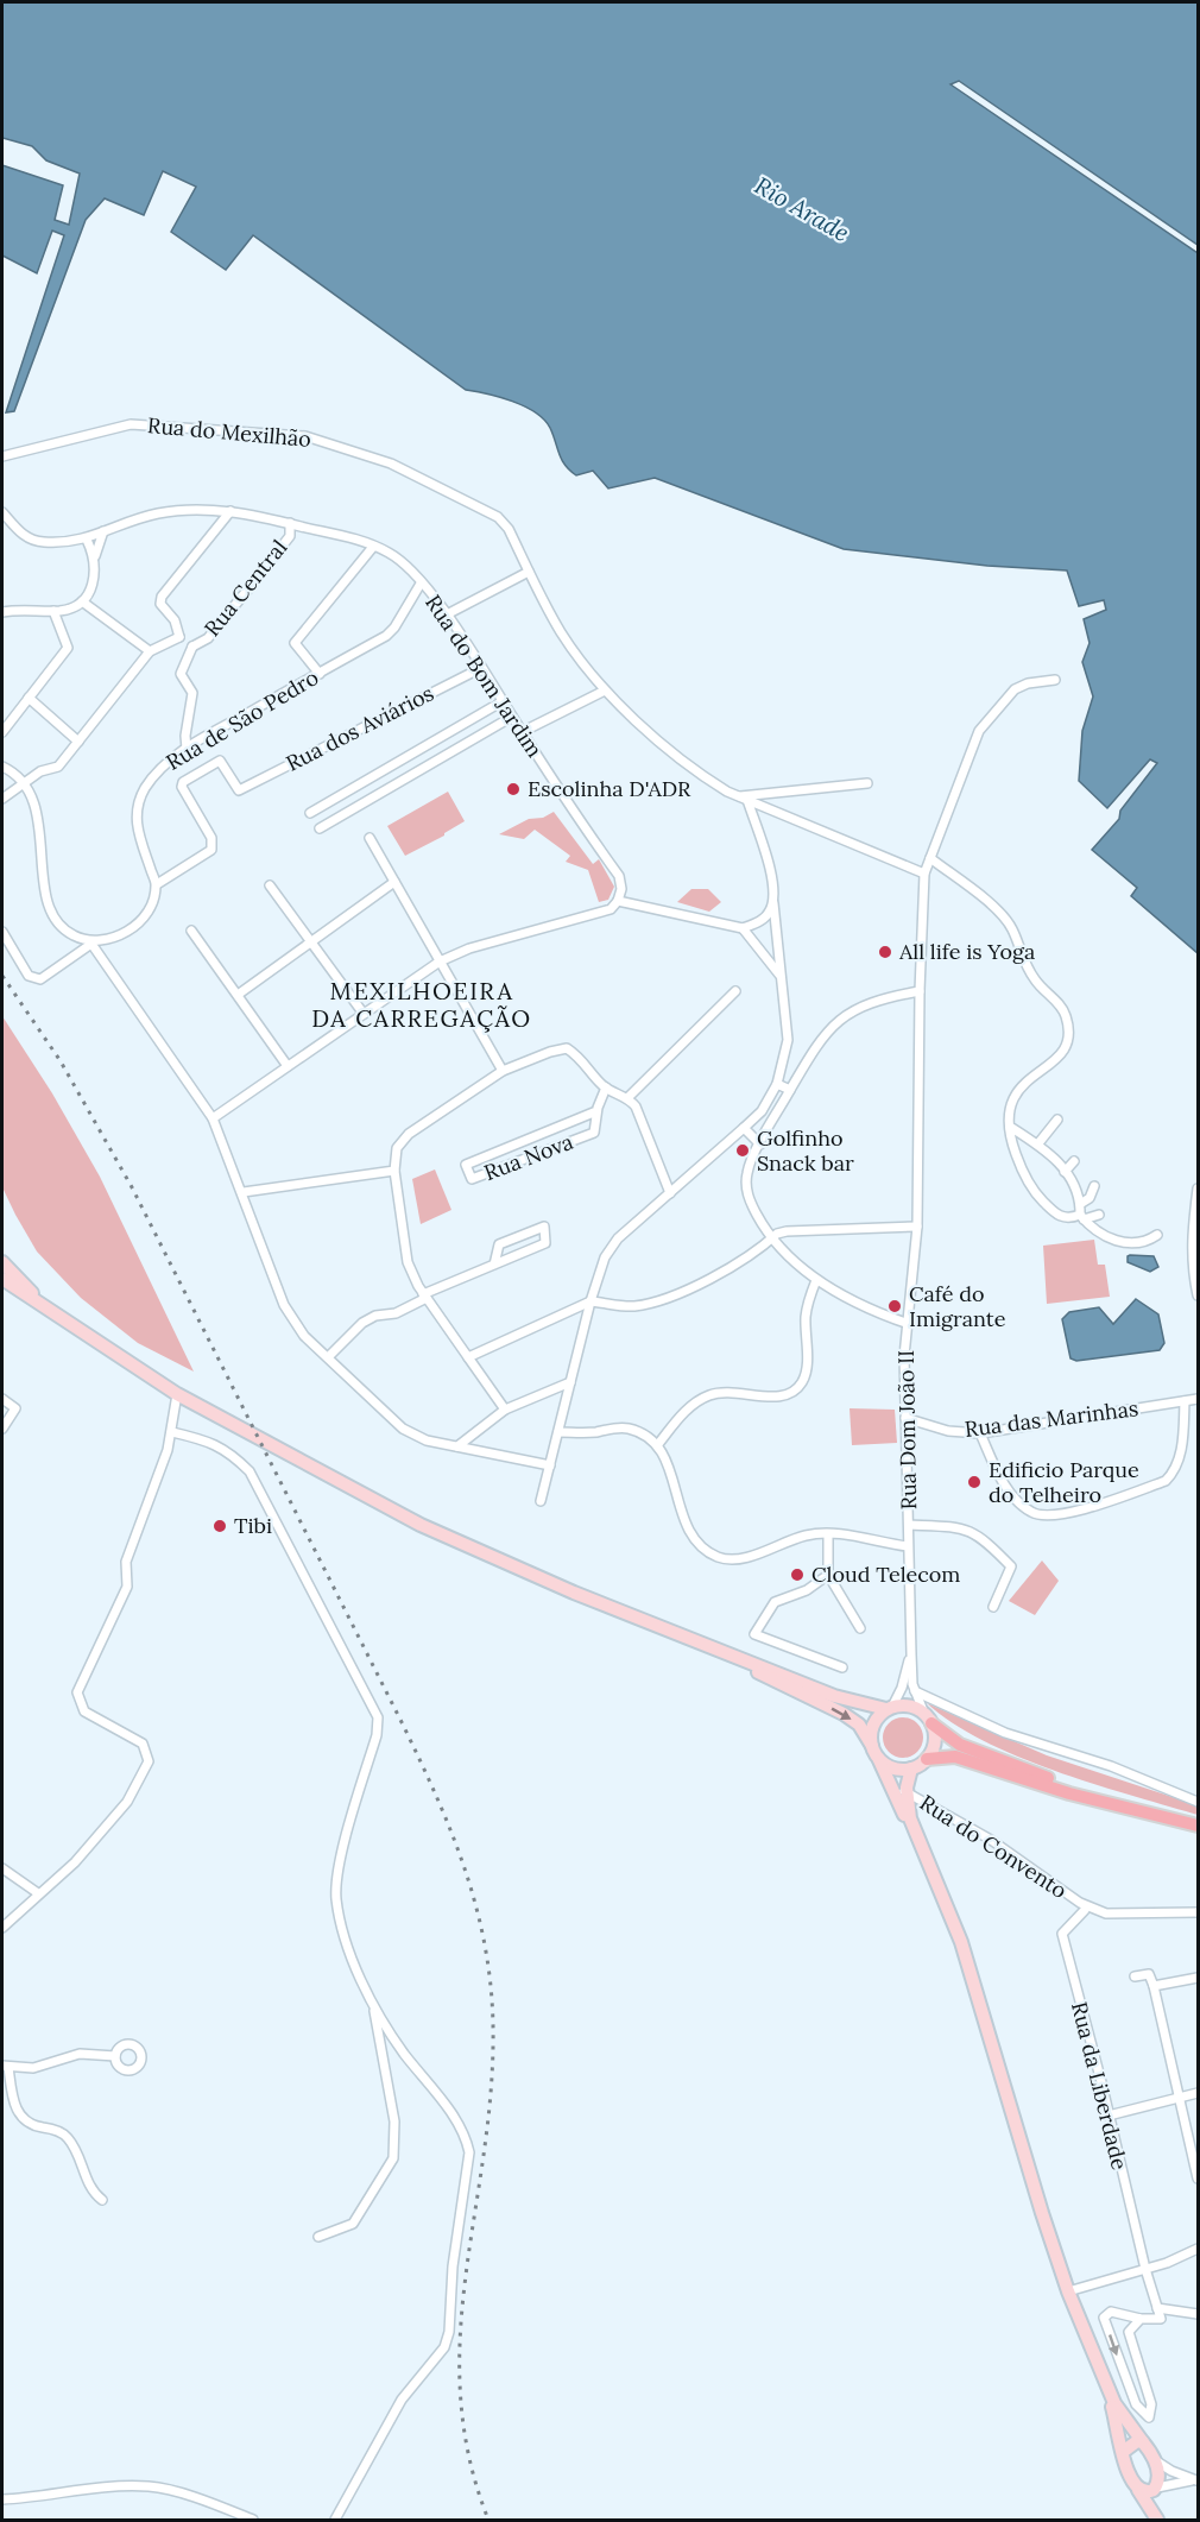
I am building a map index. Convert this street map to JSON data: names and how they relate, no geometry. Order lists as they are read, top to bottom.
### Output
{
  "streets": {
    "street": [
      "Rua do Mexilhão",
      "Rua Central",
      "Rua do Bom Jardim",
      "Rua de São Pedro",
      "Rua dos Aviários",
      "Rua Nova",
      "Rua das Marinhas",
      "Rua Dom João II",
      "Rua do Convento",
      "Rua da Liberdade"
    ]
  },
  "crossings": [
    ["Rua do Mexilhão", "Rua Dom João II"],
    ["Rua Central", "Rua do Bom Jardim"],
    ["Rua do Bom Jardim", "Rua de São Pedro"],
    ["Rua do Bom Jardim", "Rua dos Aviários"],
    ["Rua de São Pedro", "Rua dos Aviários"],
    ["Rua das Marinhas", "Rua Dom João II"],
    ["Rua do Convento", "Rua da Liberdade"]
  ],
  "districts": ["MEXILHOEIRA DA CARREGAÇÃO"],
  "water": ["Rio Arade"],
  "places": [
    "Escolinha D'ADR",
    "All life is Yoga",
    "Golfinho Snack bar",
    "Café do Imigrante",
    "Edificio Parque do Telheiro",
    "Tibi",
    "Cloud Telecom"
  ]
}
